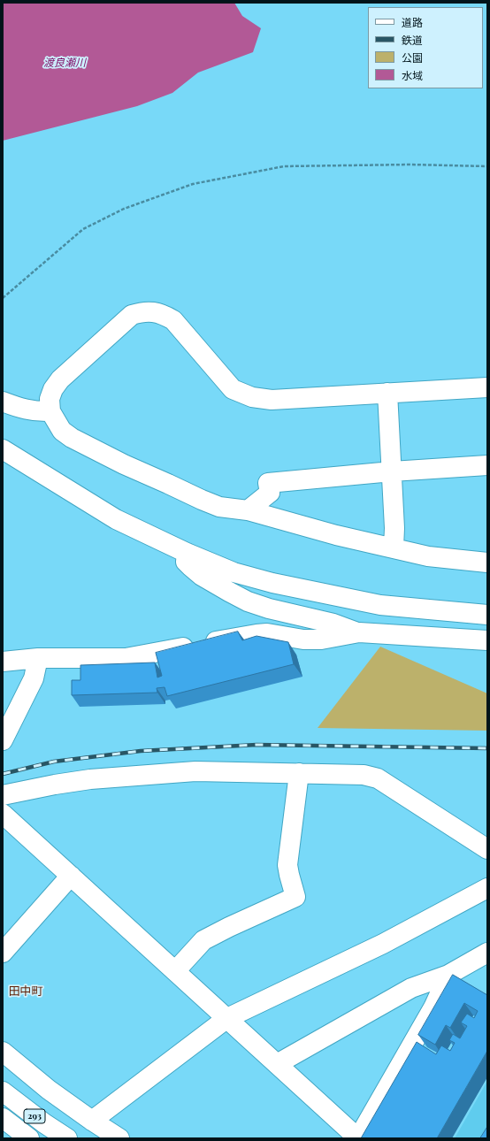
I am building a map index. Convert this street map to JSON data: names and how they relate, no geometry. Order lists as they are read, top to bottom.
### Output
{
  "streets": {
    "main road": ["293"]
  },
  "districts": ["田中町"],
  "water": ["渡良瀬川"],
  "legend": [
    "道路",
    "鉄道",
    "公園",
    "水域"
  ]
}
